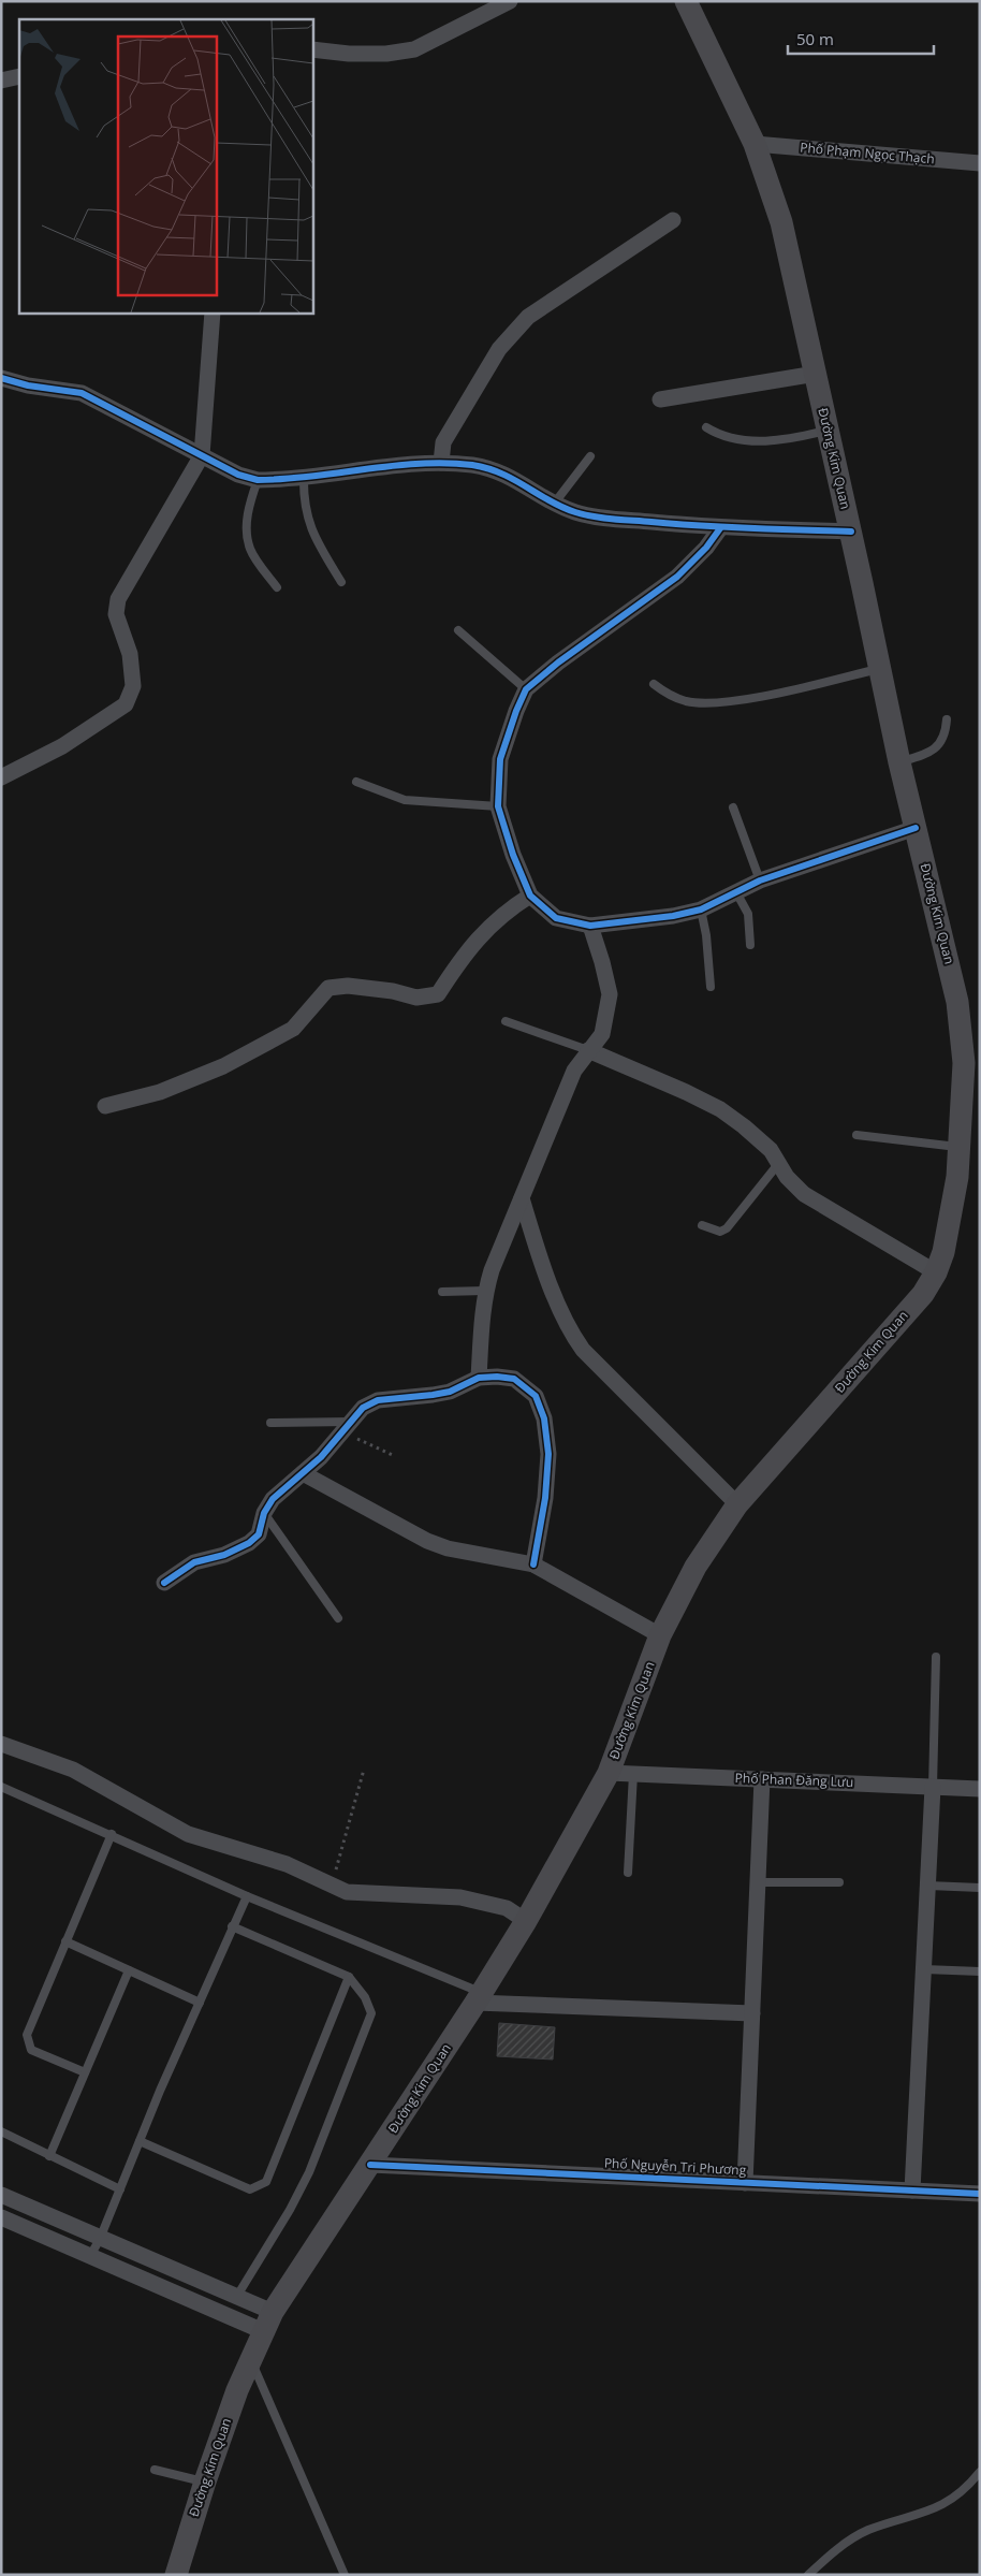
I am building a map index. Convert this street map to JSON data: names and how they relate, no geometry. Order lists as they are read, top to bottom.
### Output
{
  "streets": {
    "main road": ["Đường Kim Quan"],
    "street": ["Phố Phạm Ngọc Thạch", "Phố Phan Đăng Lưu", "Phố Nguyễn Tri Phương"]
  },
  "crossings": [
    ["Phố Phạm Ngọc Thạch", "Đường Kim Quan"],
    ["Đường Kim Quan", "Phố Phan Đăng Lưu"],
    ["Đường Kim Quan", "Phố Nguyễn Tri Phương"]
  ],
  "scale_bar": "50 m"
}
